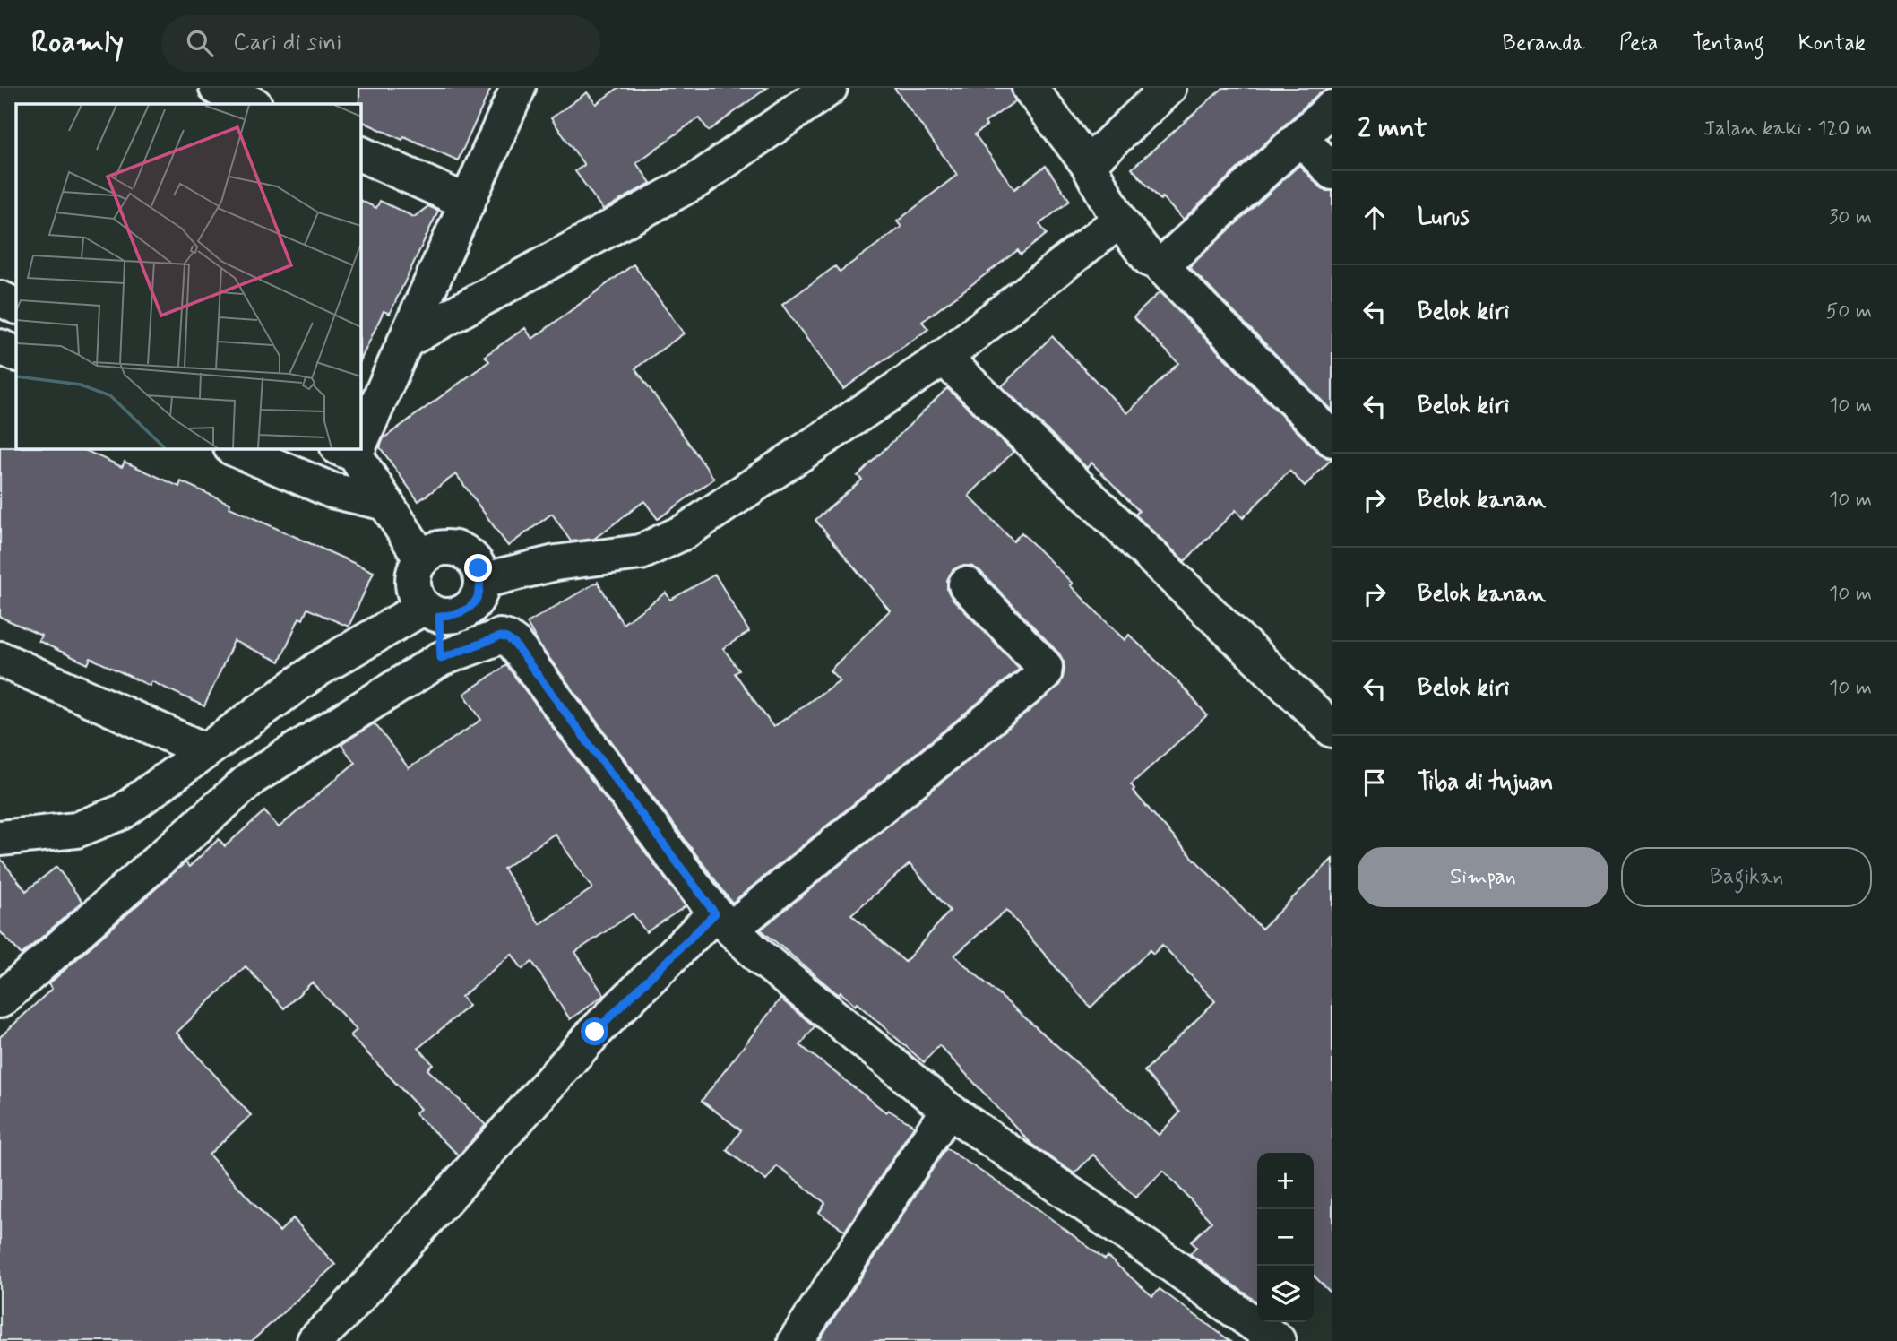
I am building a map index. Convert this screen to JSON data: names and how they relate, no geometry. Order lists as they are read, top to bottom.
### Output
{
  "page": {
    "header": "Roamly",
    "search": "Cari di sini",
    "nav": [
      "Beranda",
      "Peta",
      "Tentang",
      "Kontak"
    ],
    "heading": ["2 mnt", "Jalan kaki · 120 m"],
    "list": [
      ["Lurus", "30 m"],
      ["Belok kiri", "50 m"],
      ["Belok kiri", "10 m"],
      ["Belok kanan", "10 m"],
      ["Belok kanan", "10 m"],
      ["Belok kiri", "10 m"],
      "Tiba di tujuan"
    ],
    "buttons": ["Simpan", "Bagikan"],
    "map_buttons": ["+", "−"]
  }
}
